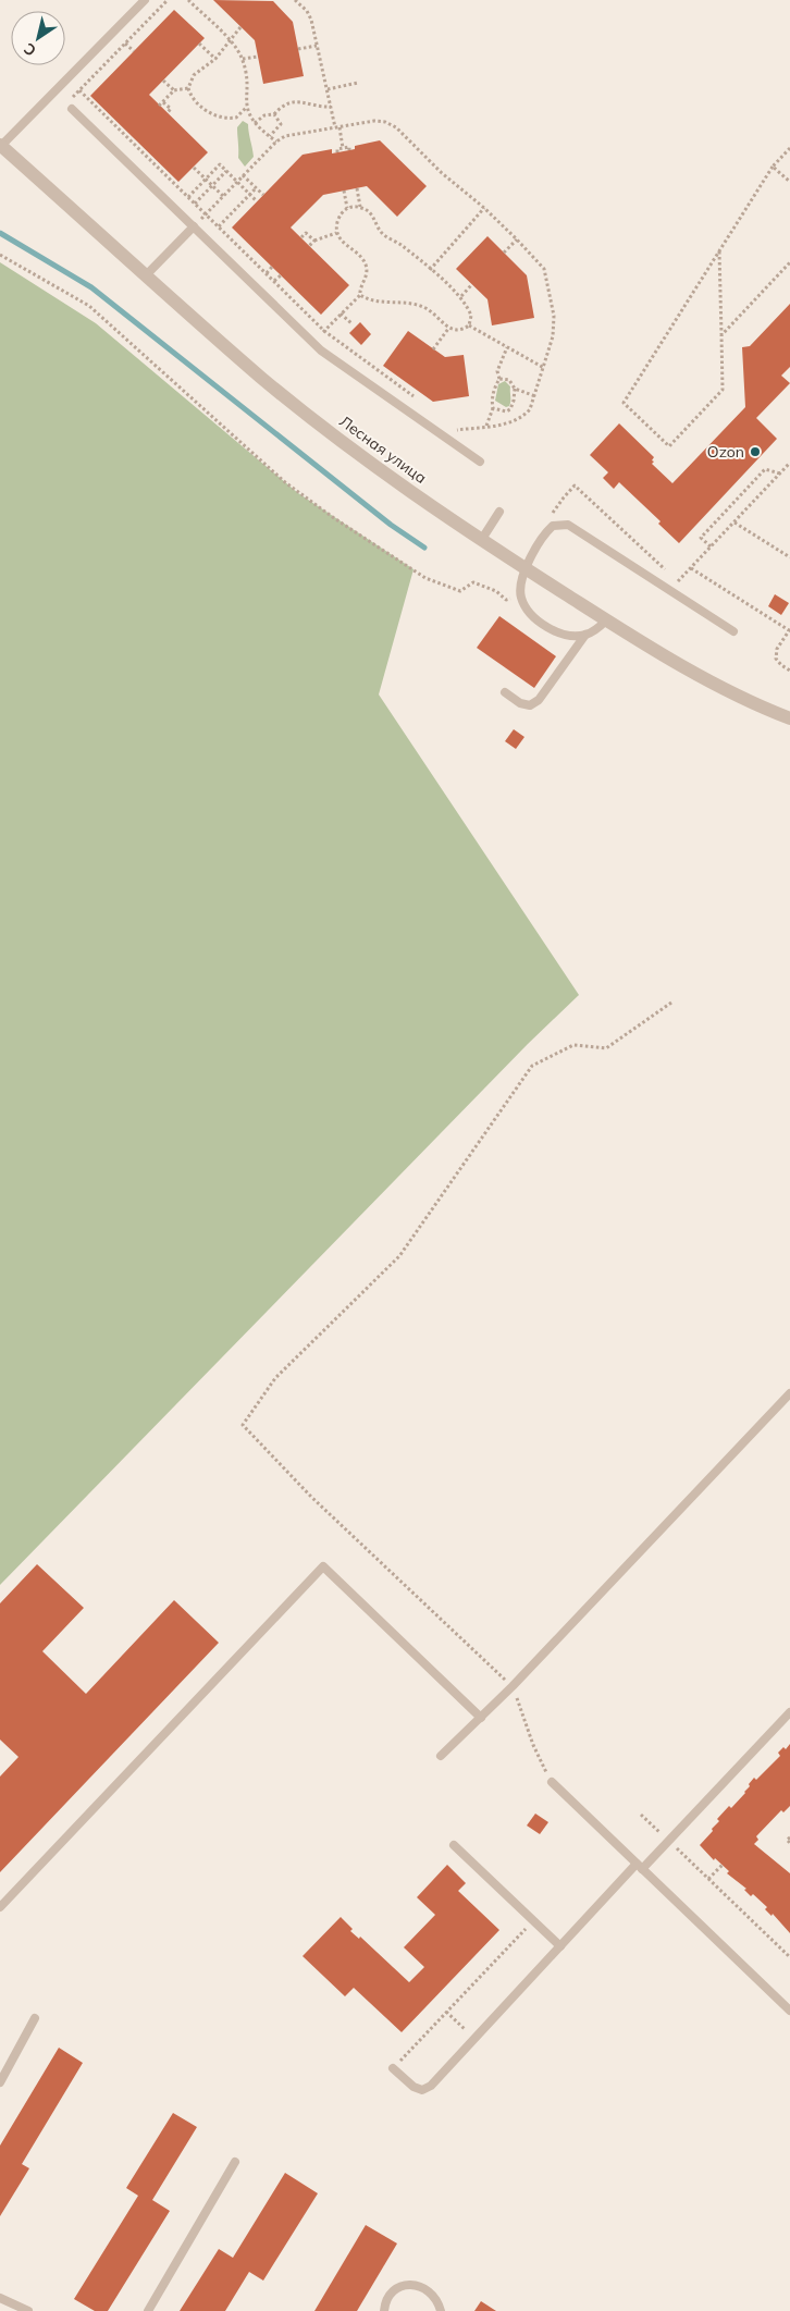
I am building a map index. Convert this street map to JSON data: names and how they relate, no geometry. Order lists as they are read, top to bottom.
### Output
{
  "streets": {
    "street": ["Лесная улица"]
  },
  "places": ["Ozon"],
  "north": "bottom left"
}
